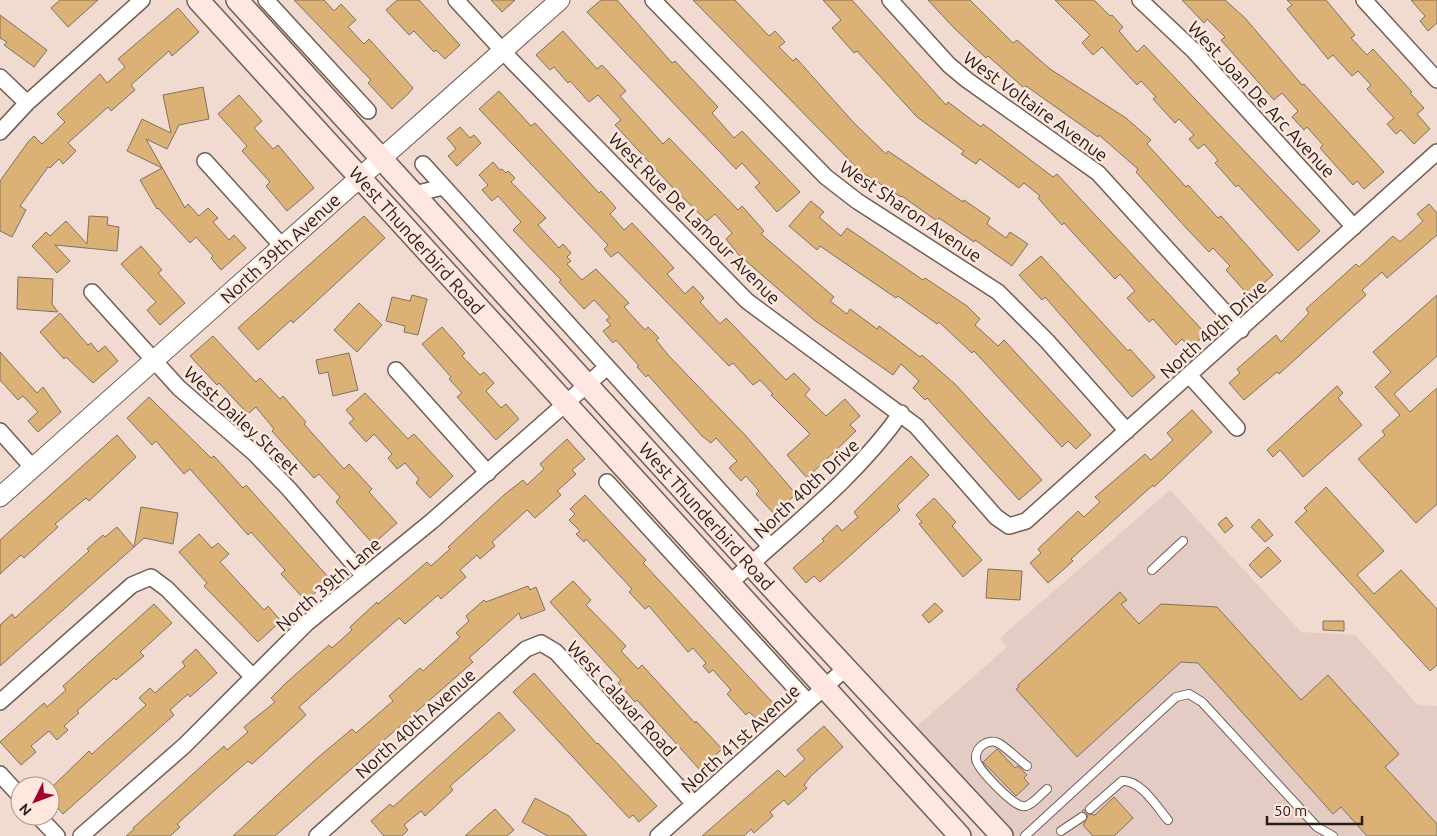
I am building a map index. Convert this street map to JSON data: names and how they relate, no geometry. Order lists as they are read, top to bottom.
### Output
{
  "streets": {
    "main road": ["West Thunderbird Road"],
    "street": [
      "West Joan De Arc Avenue",
      "West Voltaire Avenue",
      "West Sharon Avenue",
      "West Rue De Lamour Avenue",
      "North 39th Avenue",
      "North 40th Drive",
      "West Dailey Street",
      "North 39th Lane",
      "West Calavar Road",
      "North 40th Avenue",
      "North 41st Avenue"
    ]
  },
  "crossings": [
    ["West Joan De Arc Avenue", "North 40th Drive"],
    ["West Voltaire Avenue", "North 40th Drive"],
    ["West Sharon Avenue", "North 40th Drive"],
    ["West Rue De Lamour Avenue", "North 39th Avenue"],
    ["West Rue De Lamour Avenue", "North 40th Drive"],
    ["West Thunderbird Road", "North 39th Avenue"],
    ["West Thunderbird Road", "North 40th Drive"],
    ["West Thunderbird Road", "North 39th Lane"],
    ["West Thunderbird Road", "North 41st Avenue"],
    ["North 39th Avenue", "West Dailey Street"],
    ["West Dailey Street", "North 39th Lane"],
    ["West Calavar Road", "North 40th Avenue"],
    ["West Calavar Road", "North 41st Avenue"]
  ],
  "scale_bar": "50 m",
  "north": "bottom left"
}
